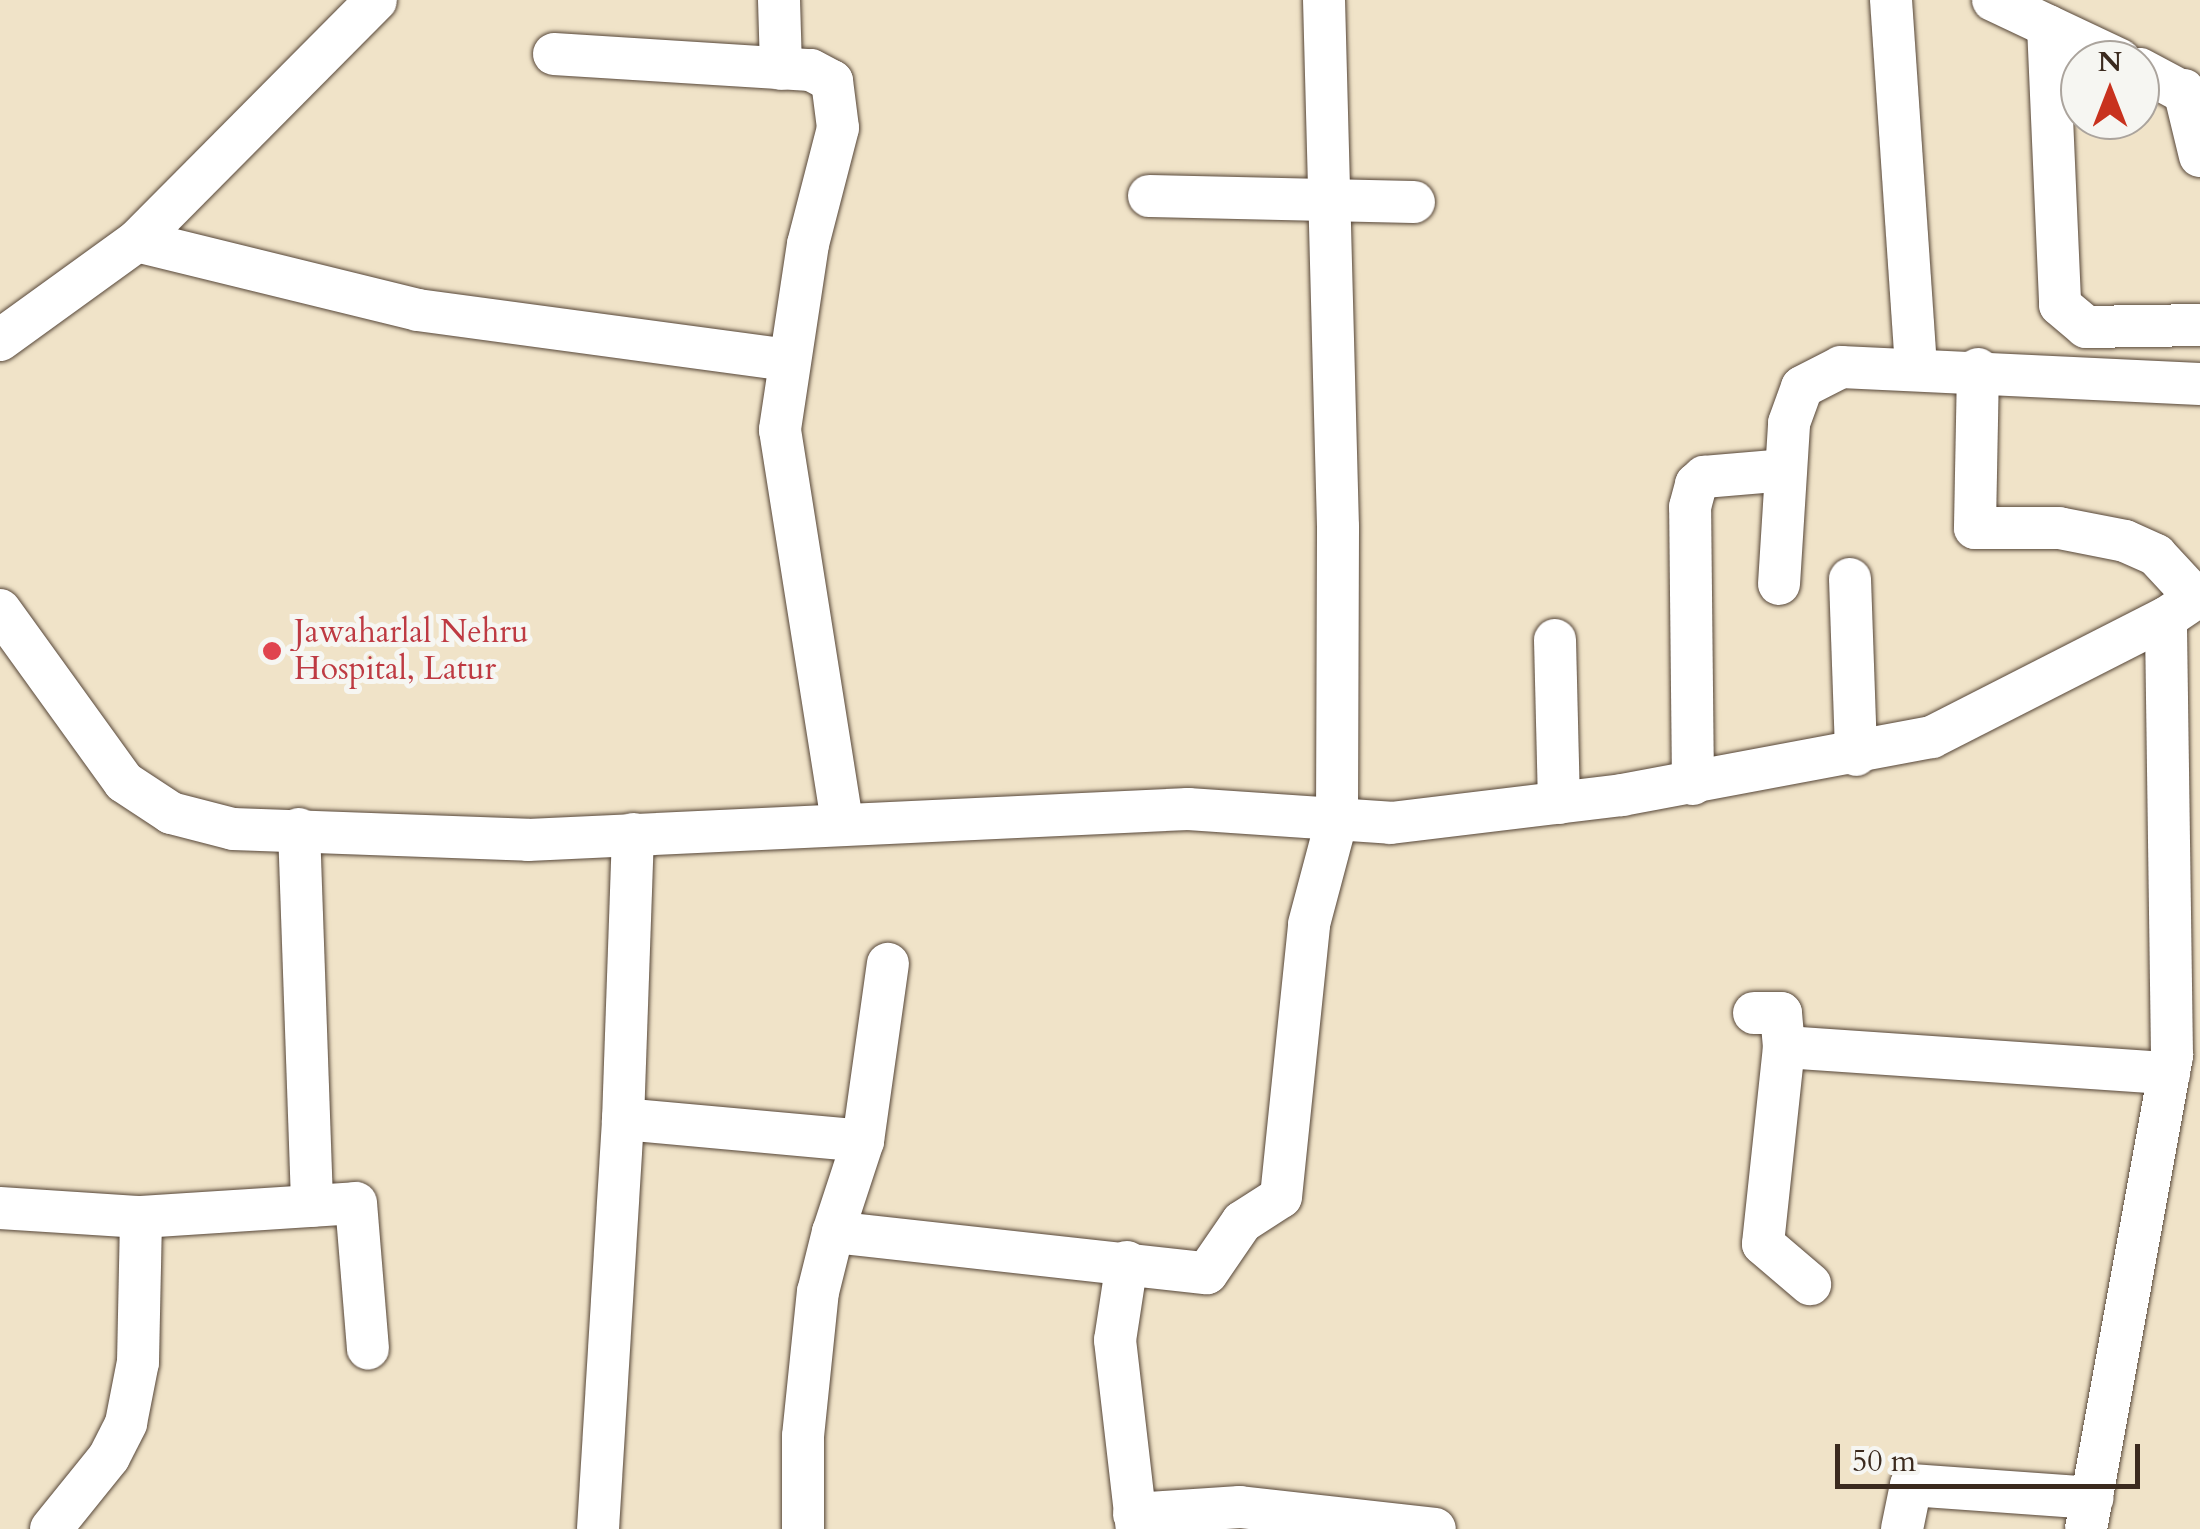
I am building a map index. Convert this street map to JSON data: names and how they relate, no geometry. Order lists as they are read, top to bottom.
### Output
{
  "places": ["Jawaharlal Nehru Hospital, Latur"],
  "scale_bar": "50 m",
  "north": "top"
}
